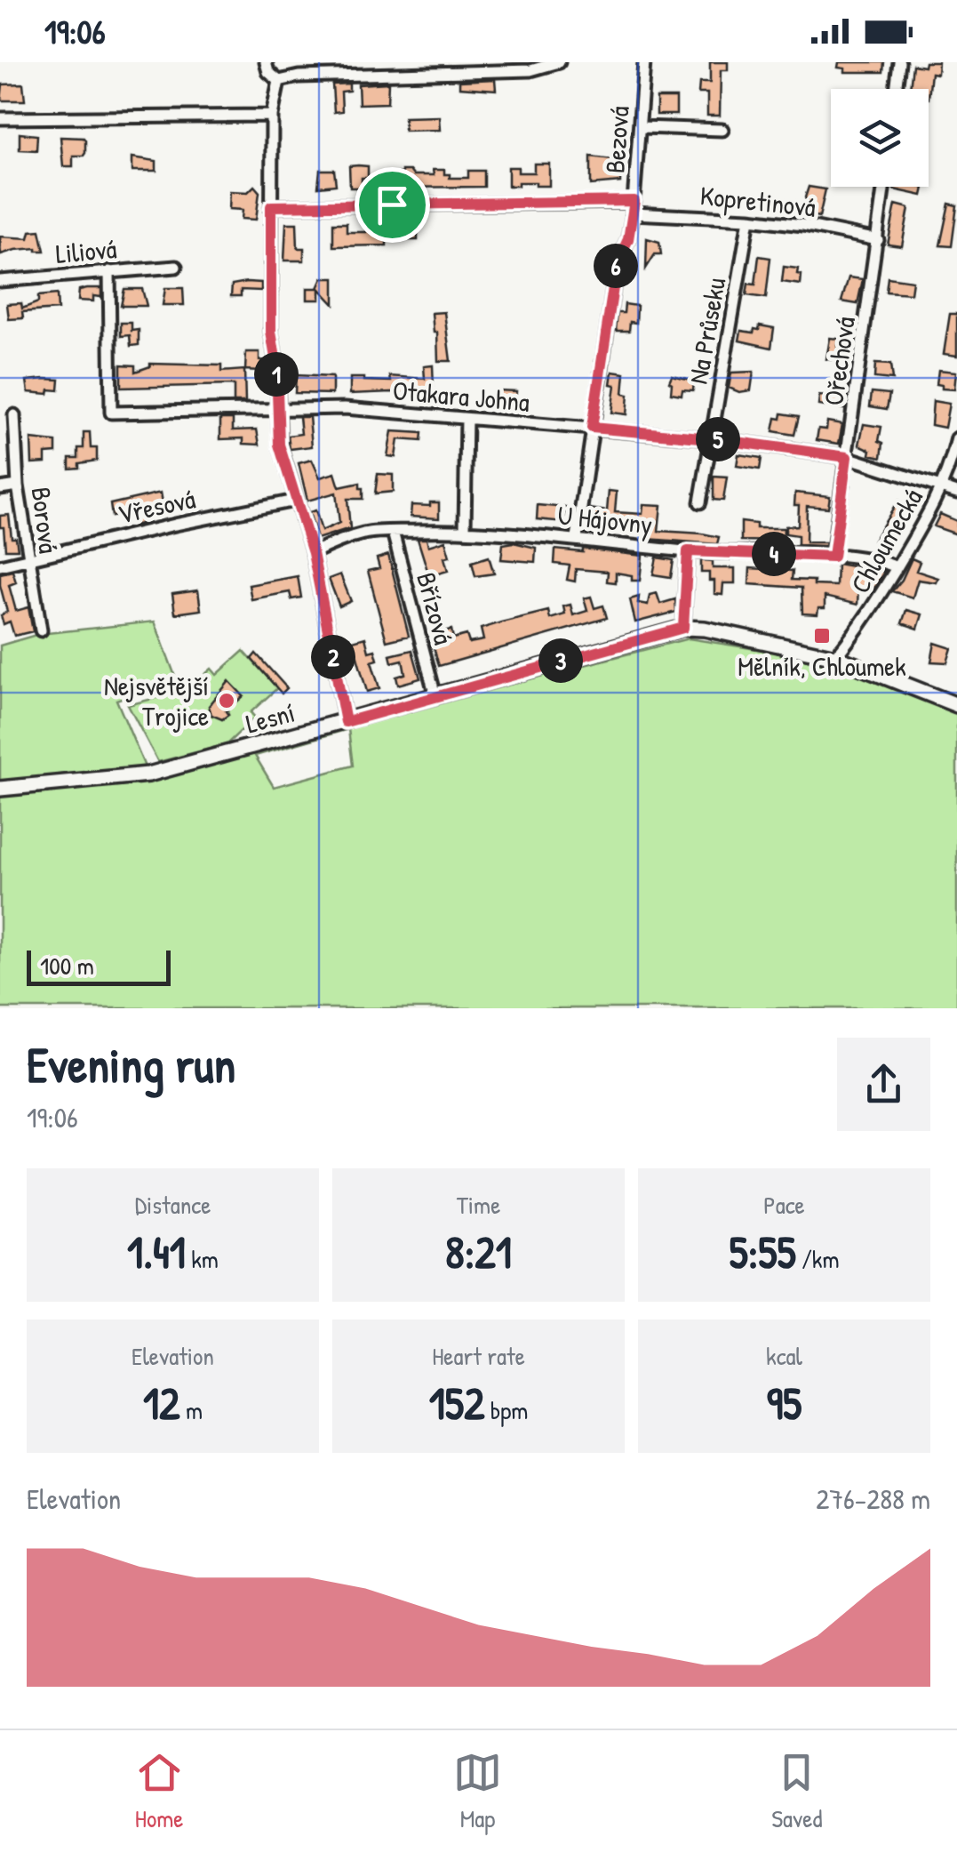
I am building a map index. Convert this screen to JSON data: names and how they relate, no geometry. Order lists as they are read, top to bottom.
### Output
{
  "streets": {
    "street": [
      "Bezová",
      "Kopretinová",
      "Liliová",
      "Na Průseku",
      "Ořechová",
      "Otakara Johna",
      "Vřesová",
      "U Hájovny",
      "Borová",
      "Chloumecká",
      "Břízová",
      "Lesní"
    ]
  },
  "crossings": [
    ["Bezová", "Kopretinová"],
    ["Bezová", "Otakara Johna"],
    ["Bezová", "U Hájovny"],
    ["Kopretinová", "Na Průseku"],
    ["Kopretinová", "Ořechová"],
    ["Liliová", "Otakara Johna"],
    ["Na Průseku", "Otakara Johna"],
    ["Ořechová", "Otakara Johna"],
    ["Ořechová", "U Hájovny"],
    ["Otakara Johna", "Chloumecká"],
    ["Vřesová", "Borová"],
    ["U Hájovny", "Chloumecká"],
    ["U Hájovny", "Břízová"],
    ["Chloumecká", "Lesní"],
    ["Břízová", "Lesní"]
  ],
  "places": {
    "transit": ["Mělník, Chloumek"],
    "other": ["Nejsvětější Trojice"]
  },
  "scale_bar": "100 m",
  "page": {
    "status": "19:06",
    "pins": [
      "6",
      "1",
      "5",
      "4",
      "2",
      "3"
    ],
    "scale": "100 m",
    "heading": ["Evening run", "19:06"],
    "stats": [
      ["Distance", "1.41 km"],
      ["Time", "8:21"],
      ["Pace", "5:55 /km"],
      ["Elevation", "12 m"],
      ["Heart rate", "152 bpm"],
      ["kcal", "95"]
    ],
    "chart": ["Elevation", "276–288 m"],
    "tabs": ["Home", "Map", "Saved"]
  }
}
